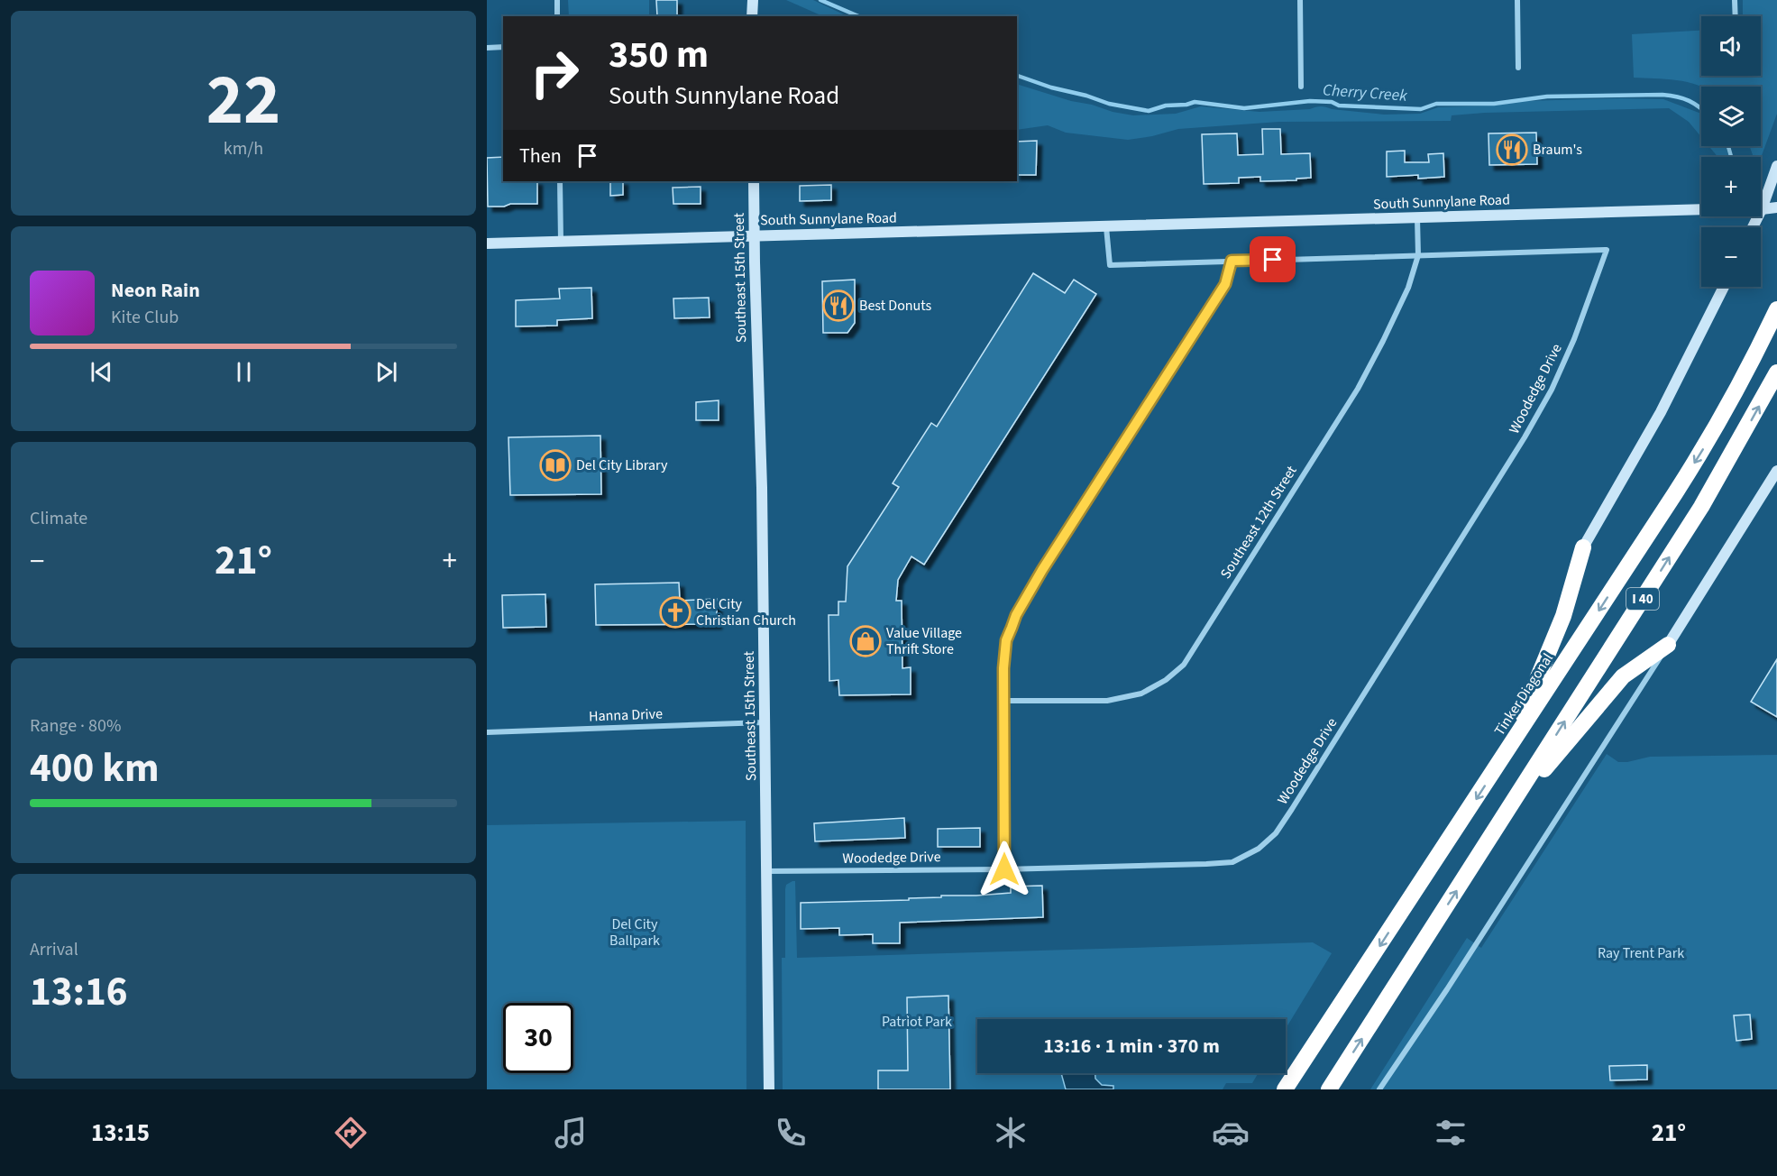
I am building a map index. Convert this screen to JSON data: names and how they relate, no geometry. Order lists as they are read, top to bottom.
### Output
{
  "streets": {
    "highway": ["I 40", "Tinker Diagonal"],
    "main road": ["South Sunnylane Road", "Southeast 15th Street"],
    "street": ["Woodedge Drive", "Southeast 12th Street", "Hanna Drive"]
  },
  "crossings": [
    ["South Sunnylane Road", "Southeast 15th Street"],
    ["South Sunnylane Road", "Southeast 12th Street"],
    ["Southeast 15th Street", "Woodedge Drive"],
    ["Southeast 15th Street", "Hanna Drive"],
    ["Woodedge Drive", "Southeast 12th Street"]
  ],
  "water": ["Cherry Creek"],
  "parks": ["Del City Ballpark", "Ray Trent Park", "Patriot Park"],
  "places": {
    "restaurant": ["Braum's", "Best Donuts"],
    "library": ["Del City Library"],
    "church": ["Del City Christian Church"],
    "shop": ["Value Village Thrift Store"]
  },
  "page": {
    "tile": [
      ["22", "km/h"],
      "Climate",
      ["Range · 80%", "400 km"],
      ["Arrival", "13:16"]
    ],
    "map_buttons": ["+", "−"],
    "turn": ["350 m", "South Sunnylane Road"],
    "then": "Then",
    "song": ["Neon Rain", "Kite Club"],
    "heat": ["−", "21°", "+"],
    "limit": "30",
    "trip": "13:16 · 1 min · 370 m",
    "tabs": ["13:15", "21°"]
  }
}
